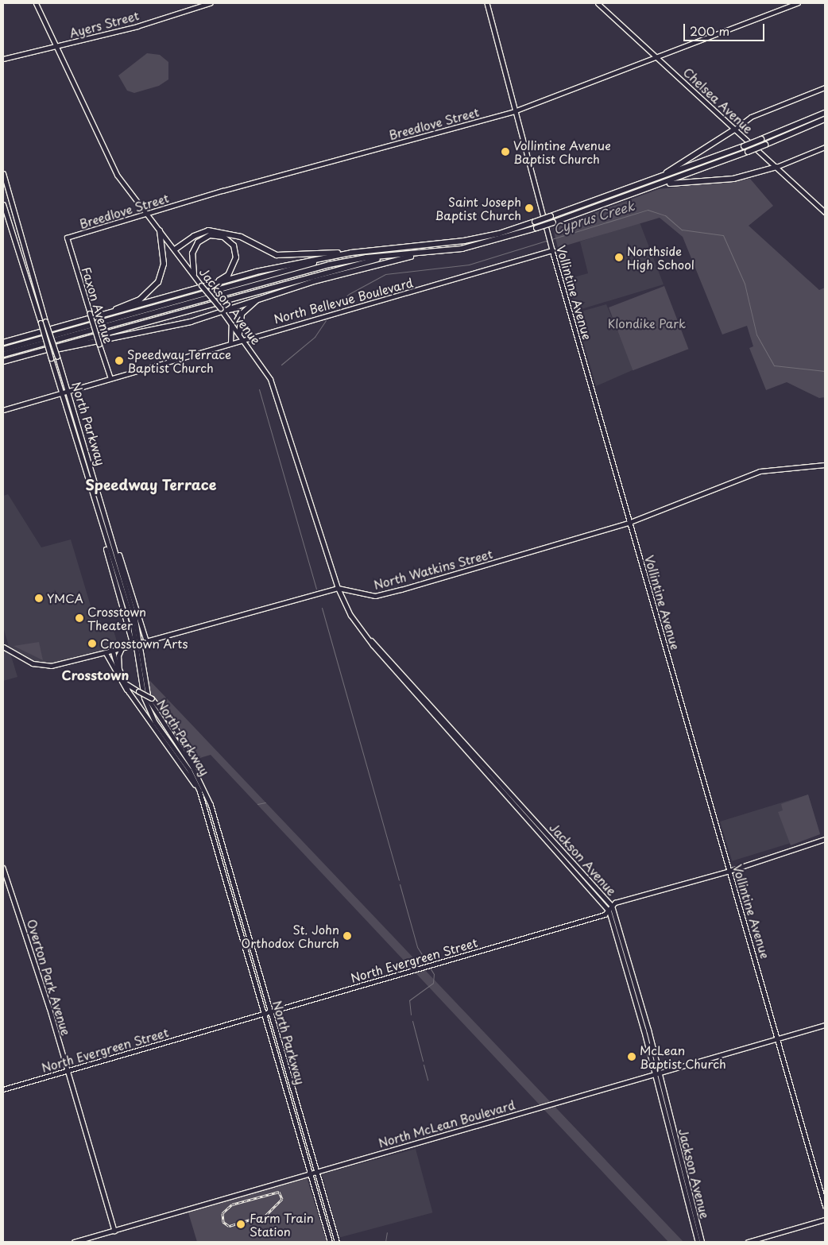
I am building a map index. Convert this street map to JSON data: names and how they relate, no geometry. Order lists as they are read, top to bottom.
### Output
{
  "streets": {
    "main road": [
      "Chelsea Avenue",
      "Jackson Avenue",
      "North Parkway",
      "North Watkins Street",
      "North McLean Boulevard"
    ],
    "street": [
      "Ayers Street",
      "Breedlove Street",
      "Vollintine Avenue",
      "North Bellevue Boulevard",
      "Faxon Avenue",
      "North Evergreen Street",
      "Overton Park Avenue"
    ]
  },
  "crossings": [
    ["Ayers Street", "Jackson Avenue"],
    ["Chelsea Avenue", "Breedlove Street"],
    ["Breedlove Street", "Vollintine Avenue"],
    ["Breedlove Street", "Faxon Avenue"],
    ["Breedlove Street", "Jackson Avenue"],
    ["Vollintine Avenue", "North Bellevue Boulevard"],
    ["Vollintine Avenue", "North Watkins Street"],
    ["Vollintine Avenue", "North Evergreen Street"],
    ["Vollintine Avenue", "North McLean Boulevard"],
    ["North Bellevue Boulevard", "Faxon Avenue"],
    ["North Bellevue Boulevard", "Jackson Avenue"],
    ["North Bellevue Boulevard", "North Parkway"],
    ["Jackson Avenue", "North Watkins Street"],
    ["Jackson Avenue", "North Evergreen Street"],
    ["Jackson Avenue", "North McLean Boulevard"],
    ["North Parkway", "North Evergreen Street"],
    ["North Parkway", "North McLean Boulevard"],
    ["North Evergreen Street", "Overton Park Avenue"],
    ["Overton Park Avenue", "North McLean Boulevard"]
  ],
  "districts": ["Speedway Terrace", "Crosstown"],
  "water": ["Cyprus Creek"],
  "parks": ["Klondike Park"],
  "places": [
    "Vollintine Avenue Baptist Church",
    "Saint Joseph Baptist Church",
    "Northside High School",
    "Speedway Terrace Baptist Church",
    "YMCA",
    "Crosstown Theater",
    "Crosstown Arts",
    "St. John Orthodox Church",
    "McLean Baptist Church",
    "Farm Train Station"
  ],
  "scale_bar": "200 m"
}
